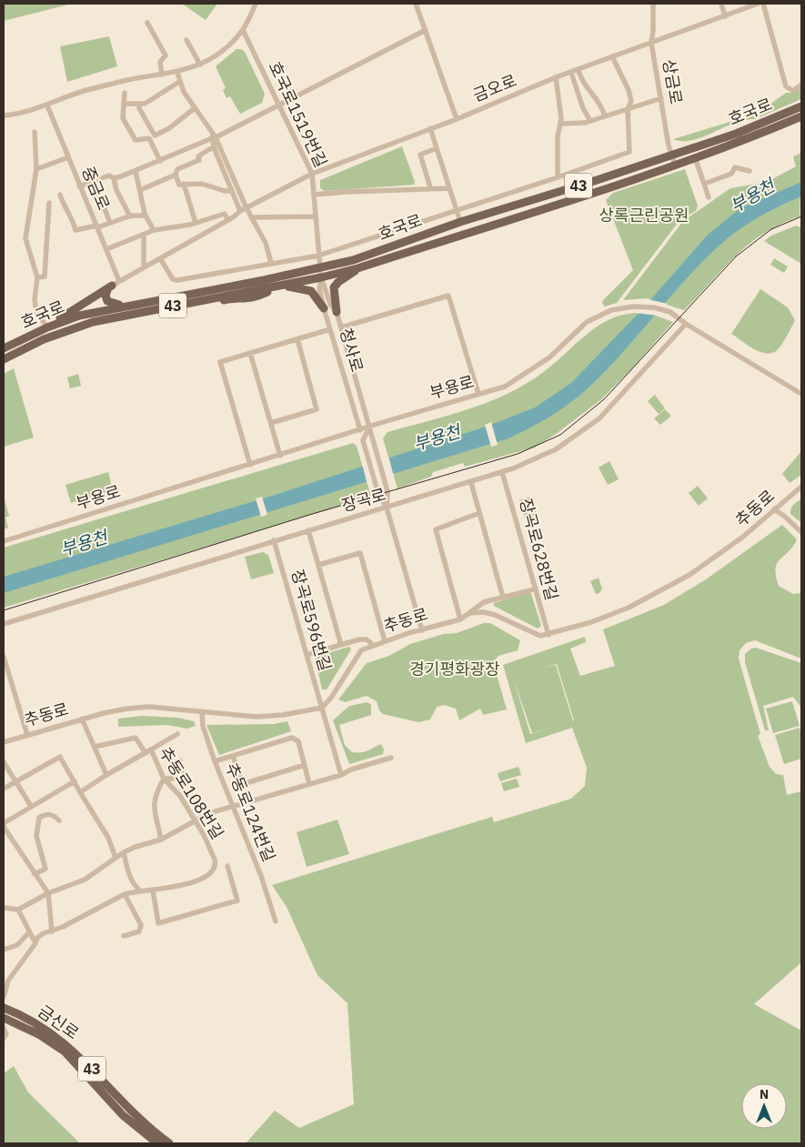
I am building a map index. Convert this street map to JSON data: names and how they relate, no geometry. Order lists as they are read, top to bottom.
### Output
{
  "streets": {
    "main road": ["호국로", "43", "금신로"],
    "street": [
      "상금로",
      "금오로",
      "호국로1519번길",
      "중금로",
      "청사로",
      "부용로",
      "장곡로",
      "추동로",
      "장곡로628번길",
      "장곡로596번길",
      "추동로108번길",
      "추동로124번길"
    ]
  },
  "crossings": [
    ["상금로", "금오로"],
    ["상금로", "호국로"],
    ["금오로", "호국로1519번길"],
    ["금오로", "중금로"],
    ["호국로", "호국로1519번길"],
    ["호국로", "청사로"],
    ["호국로1519번길", "청사로"],
    ["청사로", "부용로"],
    ["청사로", "장곡로"],
    ["부용로", "장곡로"],
    ["장곡로", "장곡로628번길"],
    ["장곡로", "장곡로596번길"],
    ["추동로", "장곡로628번길"],
    ["추동로", "장곡로596번길"],
    ["추동로", "추동로124번길"]
  ],
  "water": ["부용천"],
  "parks": ["상록근린공원", "경기평화광장"],
  "north": "top"
}
